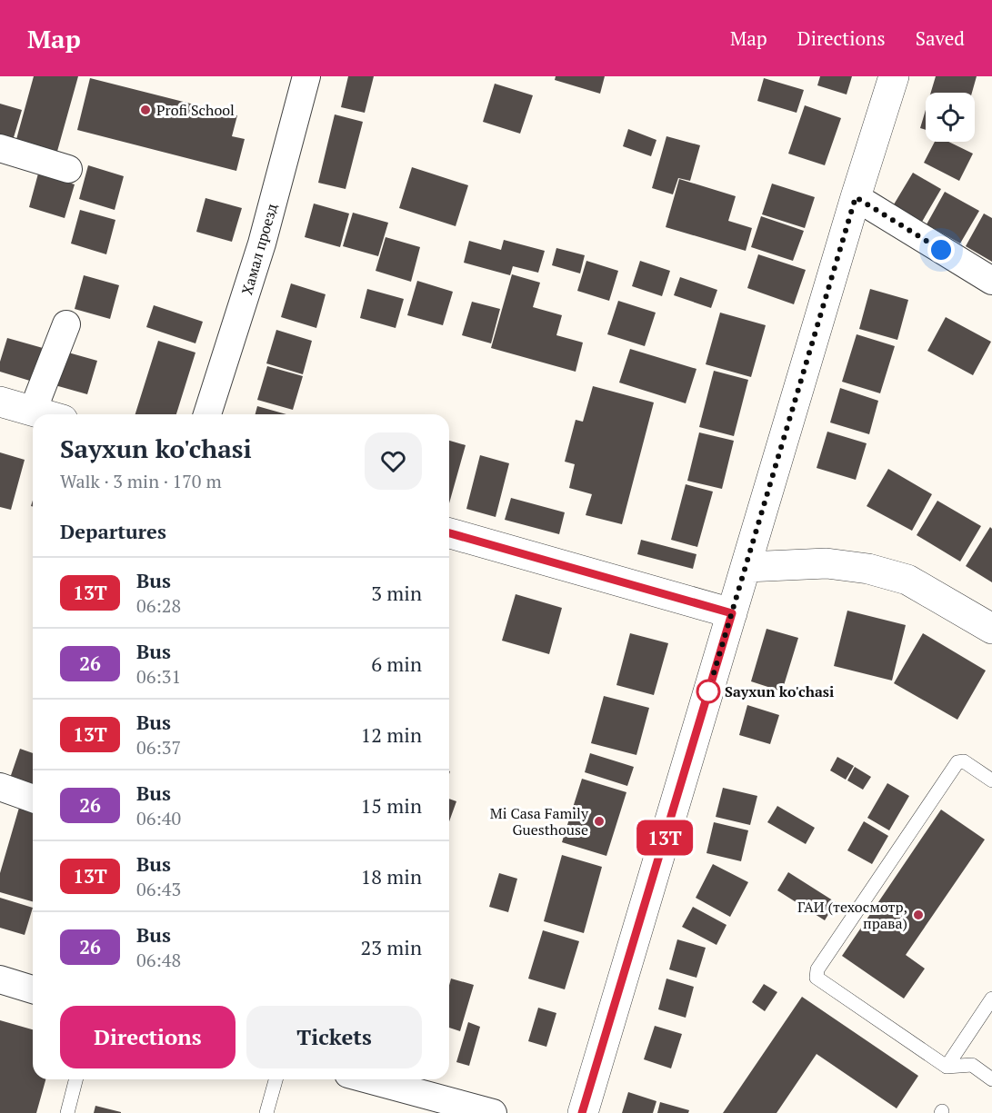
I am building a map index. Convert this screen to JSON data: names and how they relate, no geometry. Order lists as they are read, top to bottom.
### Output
{
  "streets": {
    "street": ["Хамал проезд"]
  },
  "places": [
    "Profi School",
    "Sayxun ko'chasi",
    "Mi Casa Family Guesthouse",
    "ГАИ (техосмотр, права)"
  ],
  "lines": ["bus line 13Т"],
  "page": {
    "header": "Map",
    "nav": ["Map", "Directions", "Saved"],
    "on_map": "13Т",
    "heading": [
      ["Sayxun ko'chasi", "Walk · 3 min · 170 m"],
      "Departures"
    ],
    "list": [
      {
        "mark": "13Т",
        "name": "Bus",
        "note": "06:28",
        "value": "3 min"
      },
      {
        "mark": "26",
        "name": "Bus",
        "note": "06:31",
        "value": "6 min"
      },
      {
        "mark": "13Т",
        "name": "Bus",
        "note": "06:37",
        "value": "12 min"
      },
      {
        "mark": "26",
        "name": "Bus",
        "note": "06:40",
        "value": "15 min"
      },
      {
        "mark": "13Т",
        "name": "Bus",
        "note": "06:43",
        "value": "18 min"
      },
      {
        "mark": "26",
        "name": "Bus",
        "note": "06:48",
        "value": "23 min"
      }
    ],
    "buttons": ["Directions", "Tickets"]
  }
}
